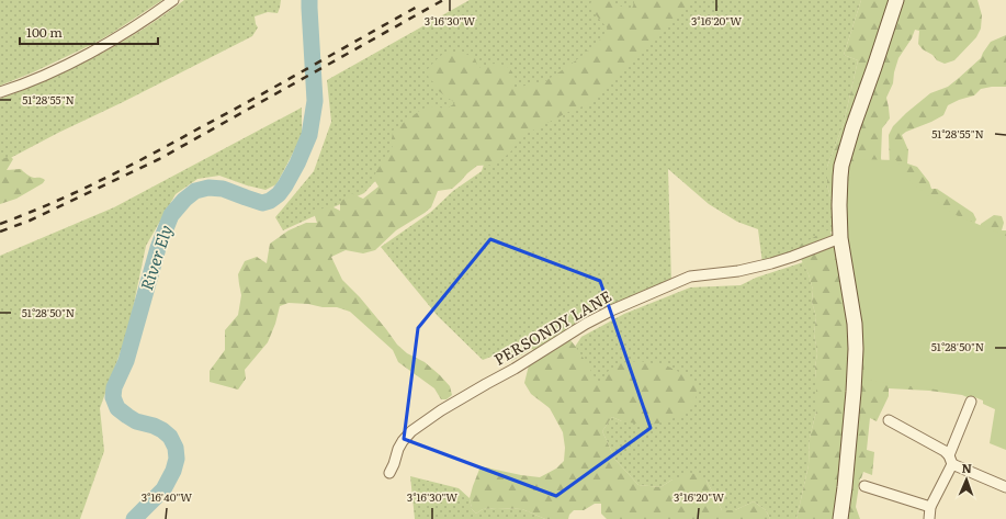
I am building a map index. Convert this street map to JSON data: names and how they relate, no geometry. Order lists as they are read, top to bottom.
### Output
{
  "streets": {
    "street": ["PERSONDY LANE"]
  },
  "water": ["River Ely"],
  "scale_bar": "100 m",
  "north": "top",
  "coordinates": [
    "3°16'30\"W",
    "3°16'20\"W",
    "51°28'55\"N",
    "51°28'50\"N",
    "3°16'40\"W"
  ]
}
